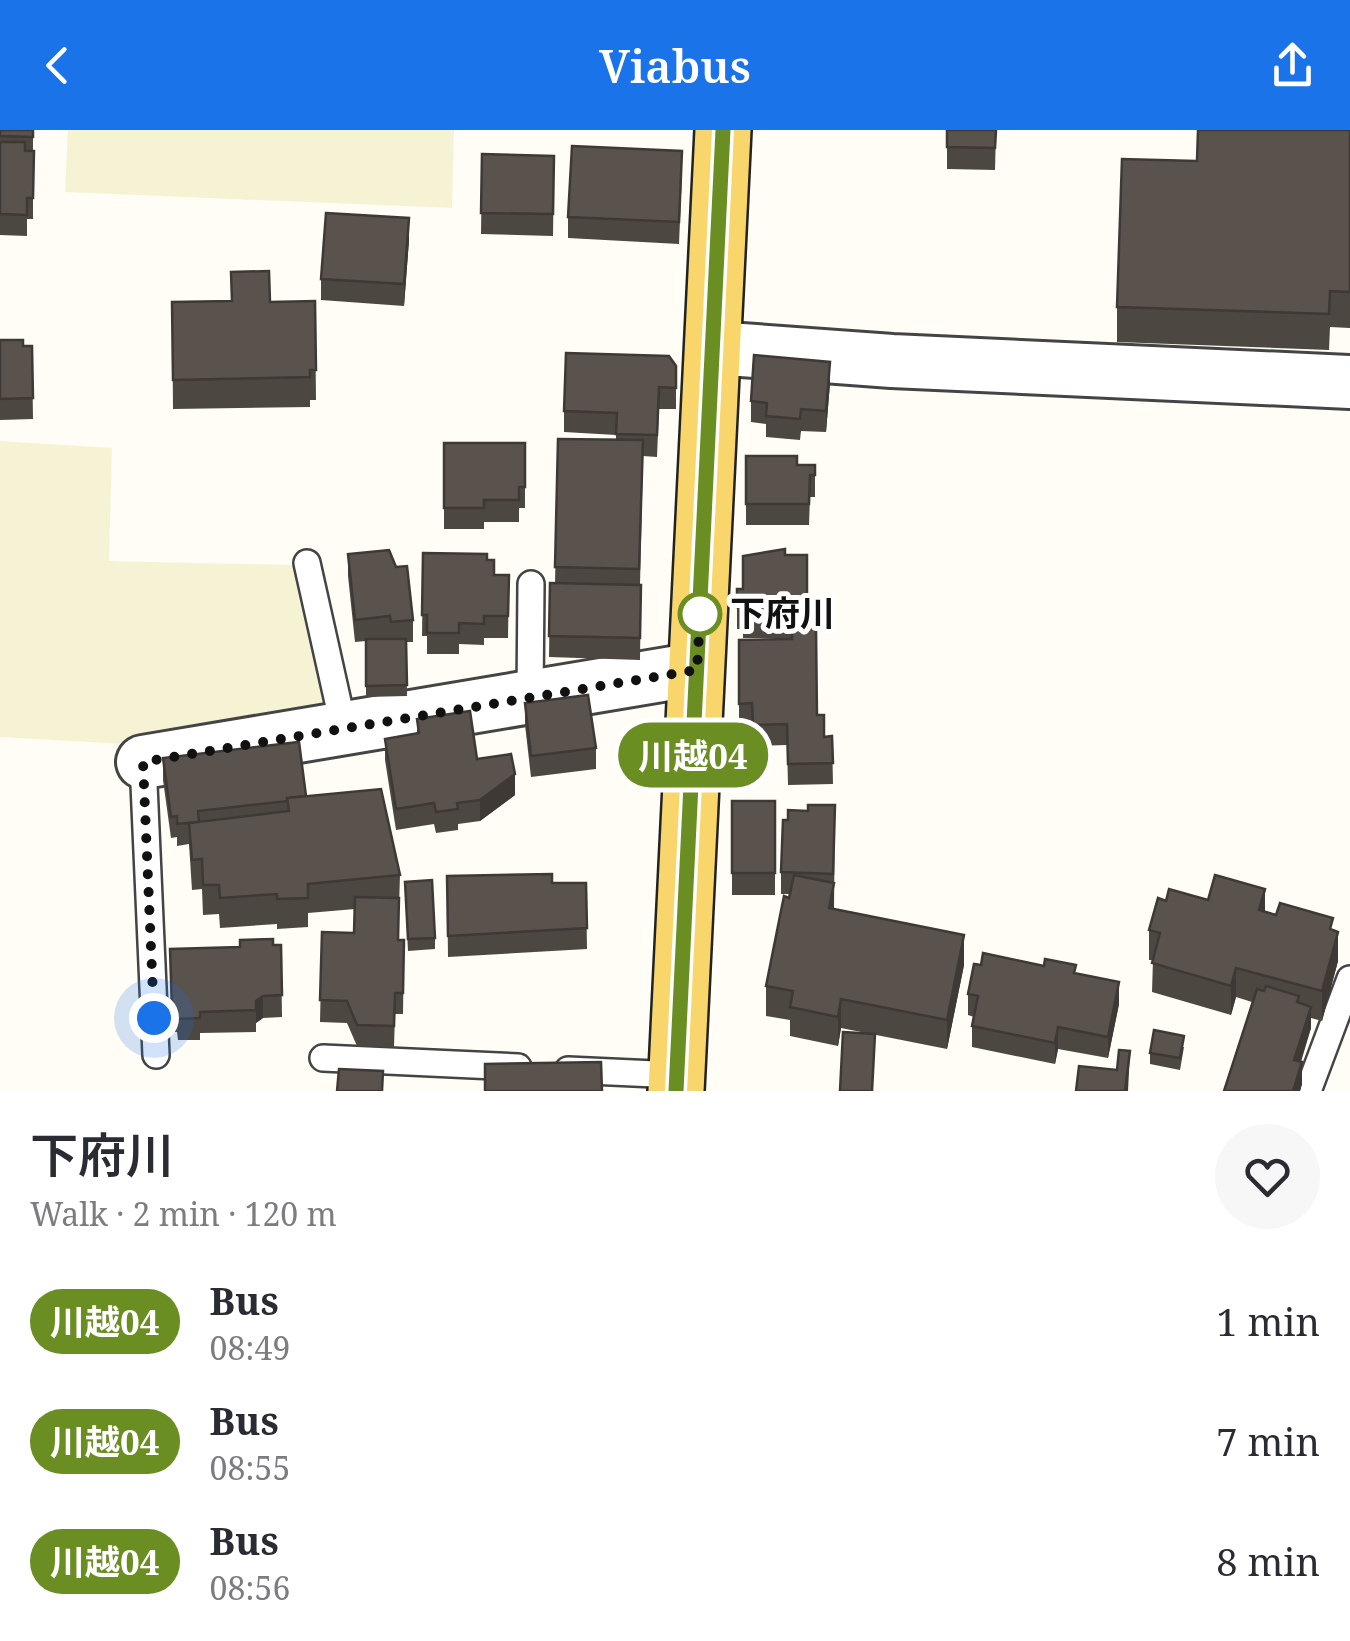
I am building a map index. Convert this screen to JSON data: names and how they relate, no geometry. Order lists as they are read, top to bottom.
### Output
{
  "places": ["下府川"],
  "lines": ["bus line 川越04"],
  "page": {
    "header": "Viabus",
    "on_map": "川越04",
    "heading": ["下府川", "Walk · 2 min · 120 m"],
    "list": [
      {
        "mark": "川越04",
        "name": "Bus",
        "note": "08:49",
        "value": "1 min"
      },
      {
        "mark": "川越04",
        "name": "Bus",
        "note": "08:55",
        "value": "7 min"
      },
      {
        "mark": "川越04",
        "name": "Bus",
        "note": "08:56",
        "value": "8 min"
      }
    ]
  }
}
